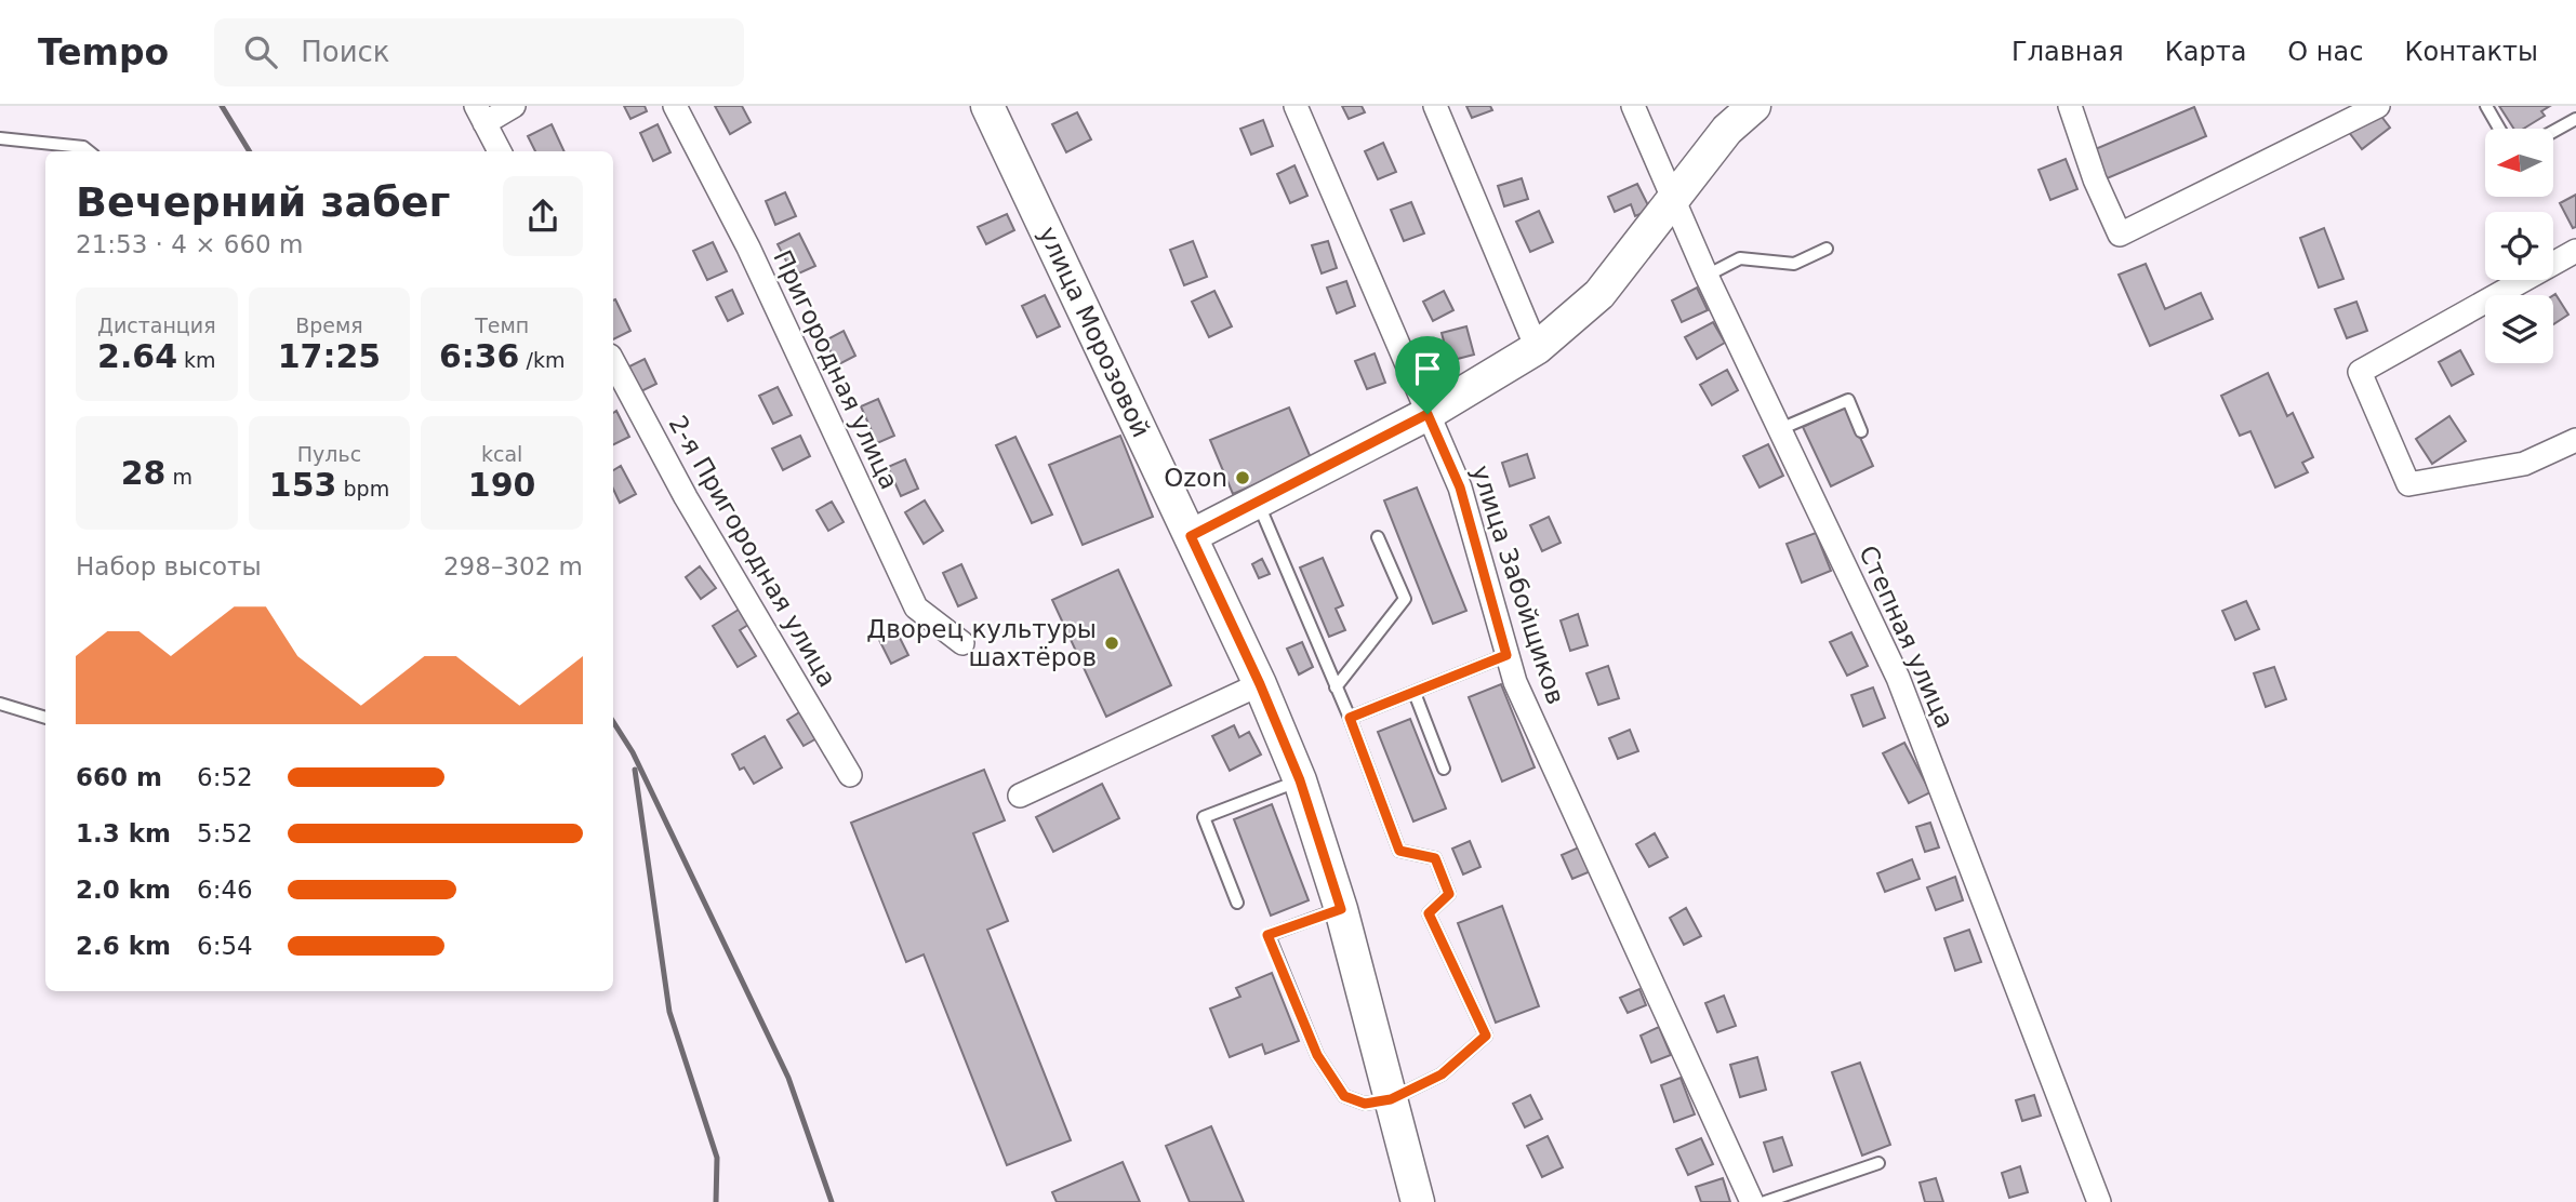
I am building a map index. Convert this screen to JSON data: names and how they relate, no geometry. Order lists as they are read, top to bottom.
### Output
{
  "streets": {
    "main road": ["улица Морозовой"],
    "street": [
      "Пригородная улица",
      "2-я Пригородная улица",
      "улица Забойщиков",
      "Степная улица"
    ]
  },
  "places": ["Ozon", "Дворец культуры шахтёров"],
  "north": "left",
  "page": {
    "header": "Tempo",
    "search": "Поиск",
    "nav": [
      "Главная",
      "Карта",
      "О нас",
      "Контакты"
    ],
    "heading": ["Вечерний забег", "21:53 · 4 × 660 m"],
    "stats": [
      ["Дистанция", "2.64 km"],
      ["Время", "17:25"],
      ["Темп", "6:36 /km"],
      ["28 m"],
      ["Пульс", "153 bpm"],
      ["kcal", "190"]
    ],
    "chart": ["Набор высоты", "298–302 m"],
    "list": [
      {
        "name": "660 m",
        "note": "6:52"
      },
      {
        "name": "1.3 km",
        "note": "5:52"
      },
      {
        "name": "2.0 km",
        "note": "6:46"
      },
      {
        "name": "2.6 km",
        "note": "6:54"
      }
    ]
  }
}
